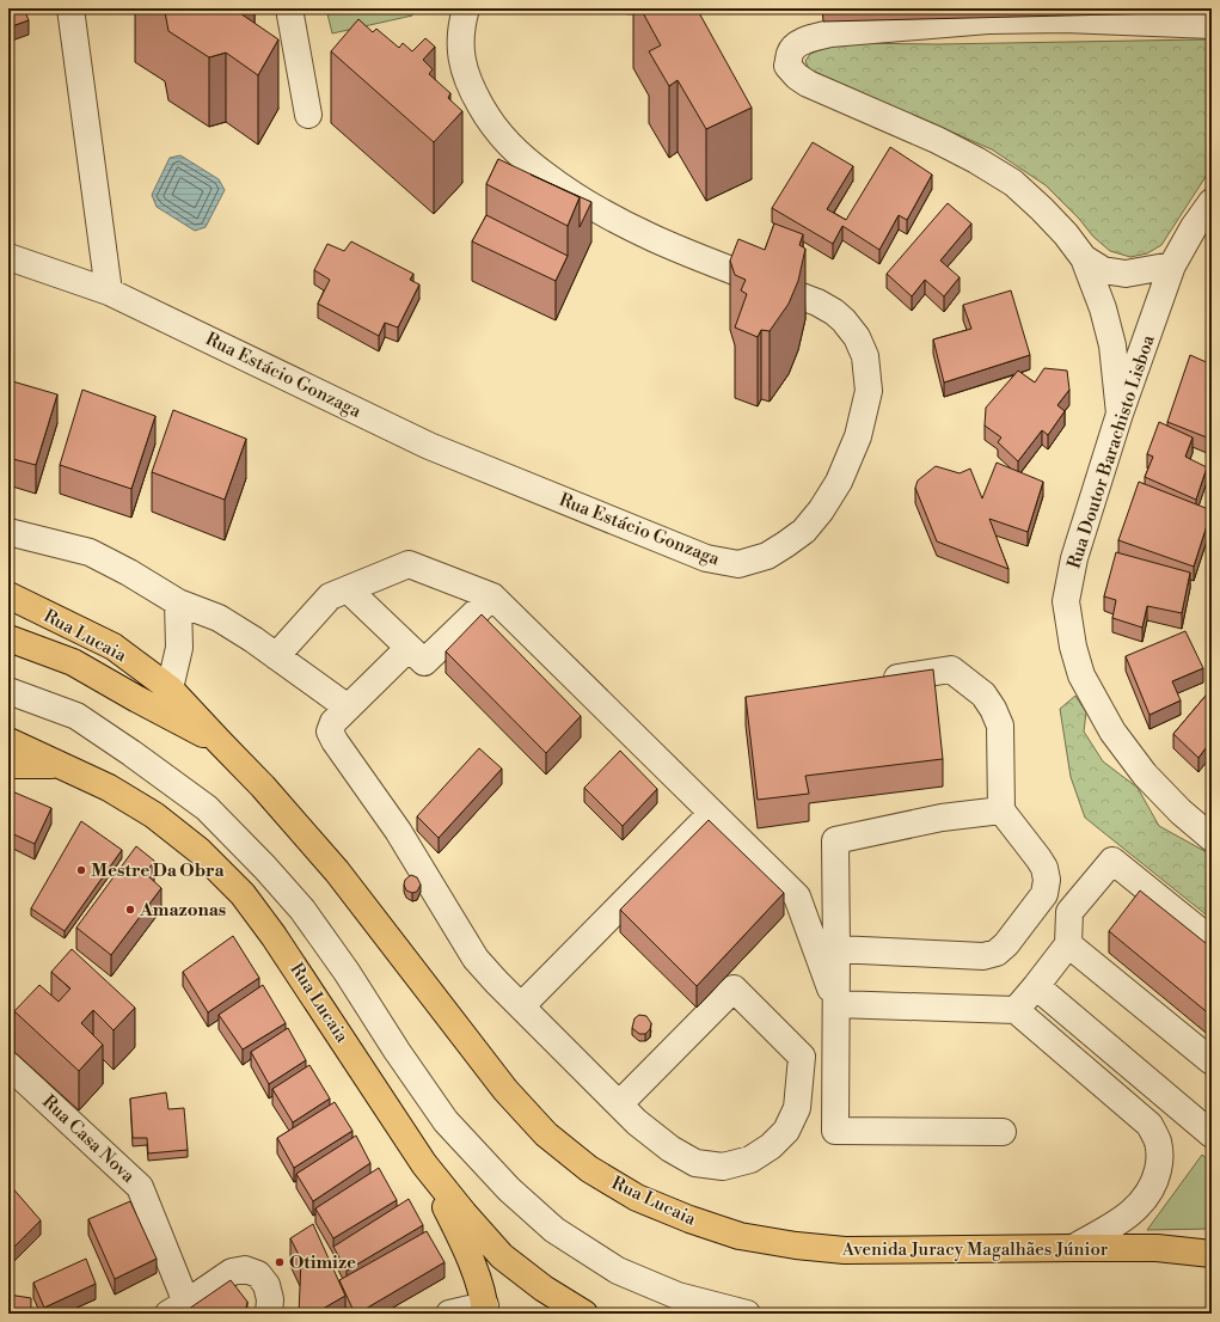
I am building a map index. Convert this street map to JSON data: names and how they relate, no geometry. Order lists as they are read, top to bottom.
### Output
{
  "streets": {
    "main road": ["Rua Lucaia", "Avenida Juracy Magalhães Júnior"],
    "street": ["Rua Estácio Gonzaga", "Rua Doutor Barachisto Lisboa", "Rua Casa Nova"]
  },
  "crossings": [
    ["Rua Lucaia", "Avenida Juracy Magalhães Júnior"]
  ],
  "places": ["Mestre Da Obra", "Amazonas", "Otimize"]
}
